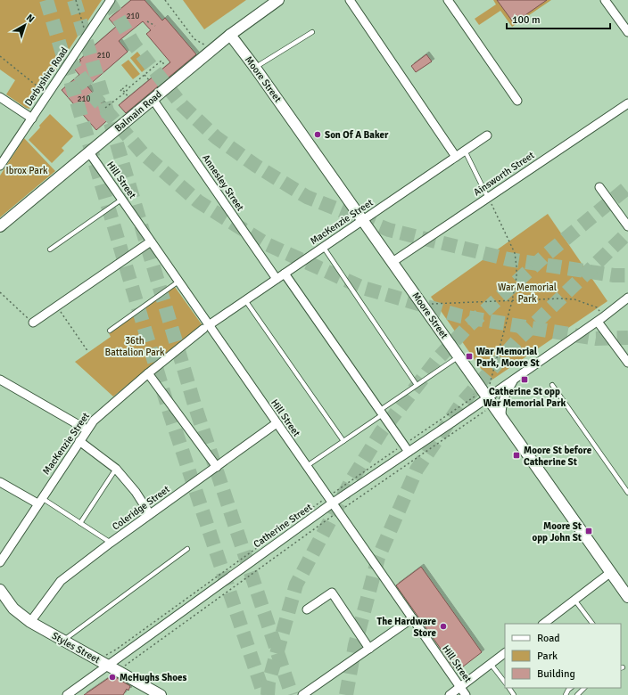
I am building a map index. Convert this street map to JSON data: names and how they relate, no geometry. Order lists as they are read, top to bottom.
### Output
{
  "streets": {
    "main road": ["Moore Street", "Balmain Road", "Styles Street"],
    "street": [
      "Derbyshire Road",
      "Ainsworth Street",
      "Hill Street",
      "Annesley Street",
      "MacKenzie Street",
      "Coleridge Street",
      "Catherine Street"
    ]
  },
  "crossings": [
    ["Moore Street", "Balmain Road"],
    ["Moore Street", "Ainsworth Street"],
    ["Moore Street", "MacKenzie Street"],
    ["Moore Street", "Catherine Street"],
    ["Balmain Road", "Hill Street"],
    ["Balmain Road", "Annesley Street"],
    ["Hill Street", "MacKenzie Street"],
    ["Hill Street", "Coleridge Street"],
    ["Hill Street", "Catherine Street"],
    ["Annesley Street", "MacKenzie Street"],
    ["Coleridge Street", "Styles Street"],
    ["Catherine Street", "Styles Street"]
  ],
  "parks": ["Ibrox Park", "War Memorial Park", "36th Battalion Park"],
  "places": {
    "other": ["Son Of A Baker", "The Hardware Store", "McHughs Shoes"],
    "transit": [
      "War Memorial Park, Moore St",
      "Catherine St opp War Memorial Park",
      "Moore St before Catherine St",
      "Moore St opp John St"
    ]
  },
  "house_numbers": ["210", "210", "210"],
  "legend": ["Road", "Park", "Building"],
  "scale_bar": "100 m",
  "north": "top right"
}
